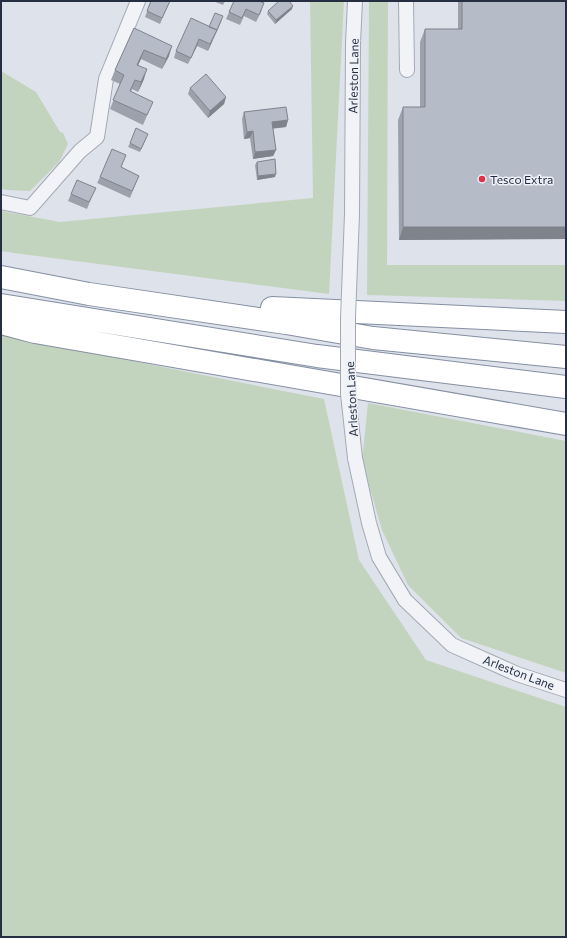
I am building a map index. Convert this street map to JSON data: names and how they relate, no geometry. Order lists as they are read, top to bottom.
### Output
{
  "streets": {
    "street": ["Arleston Lane"]
  },
  "places": ["Tesco Extra"]
}
